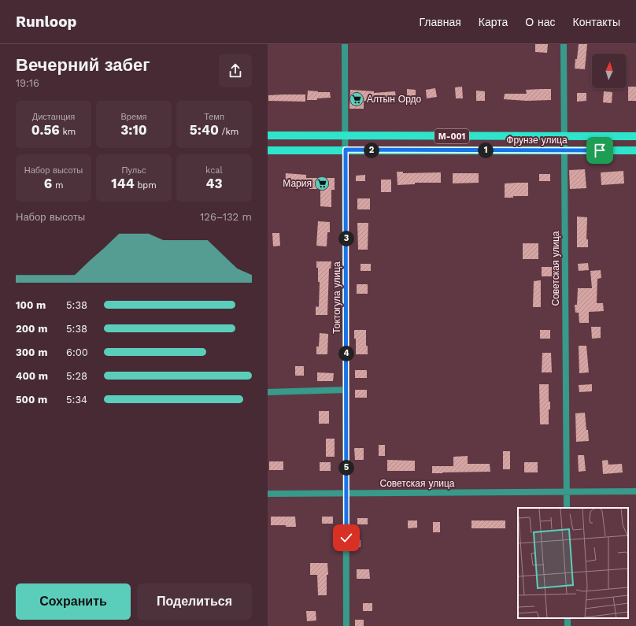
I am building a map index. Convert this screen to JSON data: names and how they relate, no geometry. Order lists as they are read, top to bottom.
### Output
{
  "streets": {
    "main road": ["M-001", "Фрунзе улица"],
    "street": ["Советская улица", "Токтогула улица"]
  },
  "crossings": [
    ["Фрунзе улица", "Советская улица"],
    ["Фрунзе улица", "Токтогула улица"],
    ["Советская улица", "Токтогула улица"]
  ],
  "places": {
    "supermarket": ["Алтын Ордо", "Мария"]
  },
  "north": "top",
  "page": {
    "header": "Runloop",
    "nav": [
      "Главная",
      "Карта",
      "О нас",
      "Контакты"
    ],
    "heading": ["Вечерний забег", "19:16"],
    "stats": [
      ["Дистанция", "0.56 km"],
      ["Время", "3:10"],
      ["Темп", "5:40 /km"],
      ["Набор высоты", "6 m"],
      ["Пульс", "144 bpm"],
      ["kcal", "43"]
    ],
    "pins": [
      "1",
      "2",
      "3",
      "4",
      "5"
    ],
    "chart": ["Набор высоты", "126–132 m"],
    "list": [
      {
        "name": "100 m",
        "note": "5:38"
      },
      {
        "name": "200 m",
        "note": "5:38"
      },
      {
        "name": "300 m",
        "note": "6:00"
      },
      {
        "name": "400 m",
        "note": "5:28"
      },
      {
        "name": "500 m",
        "note": "5:34"
      }
    ],
    "buttons": ["Сохранить", "Поделиться"]
  }
}
